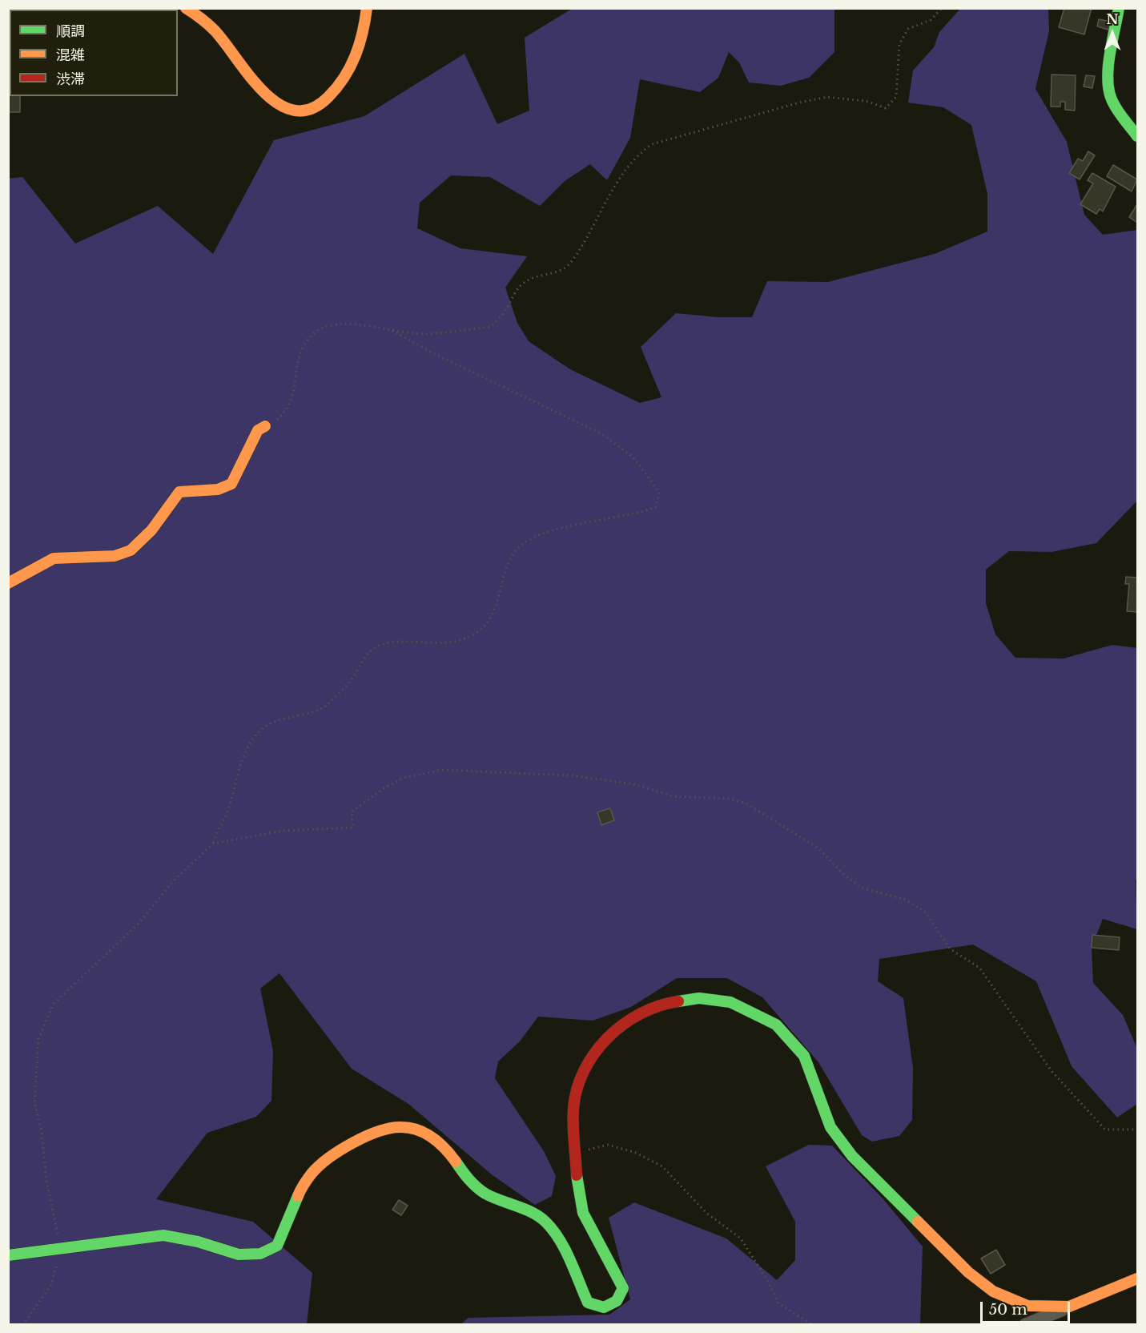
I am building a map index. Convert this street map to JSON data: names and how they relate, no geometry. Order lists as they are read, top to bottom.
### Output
{
  "legend": ["順調", "混雑", "渋滞"],
  "scale_bar": "50 m",
  "north": "top"
}
